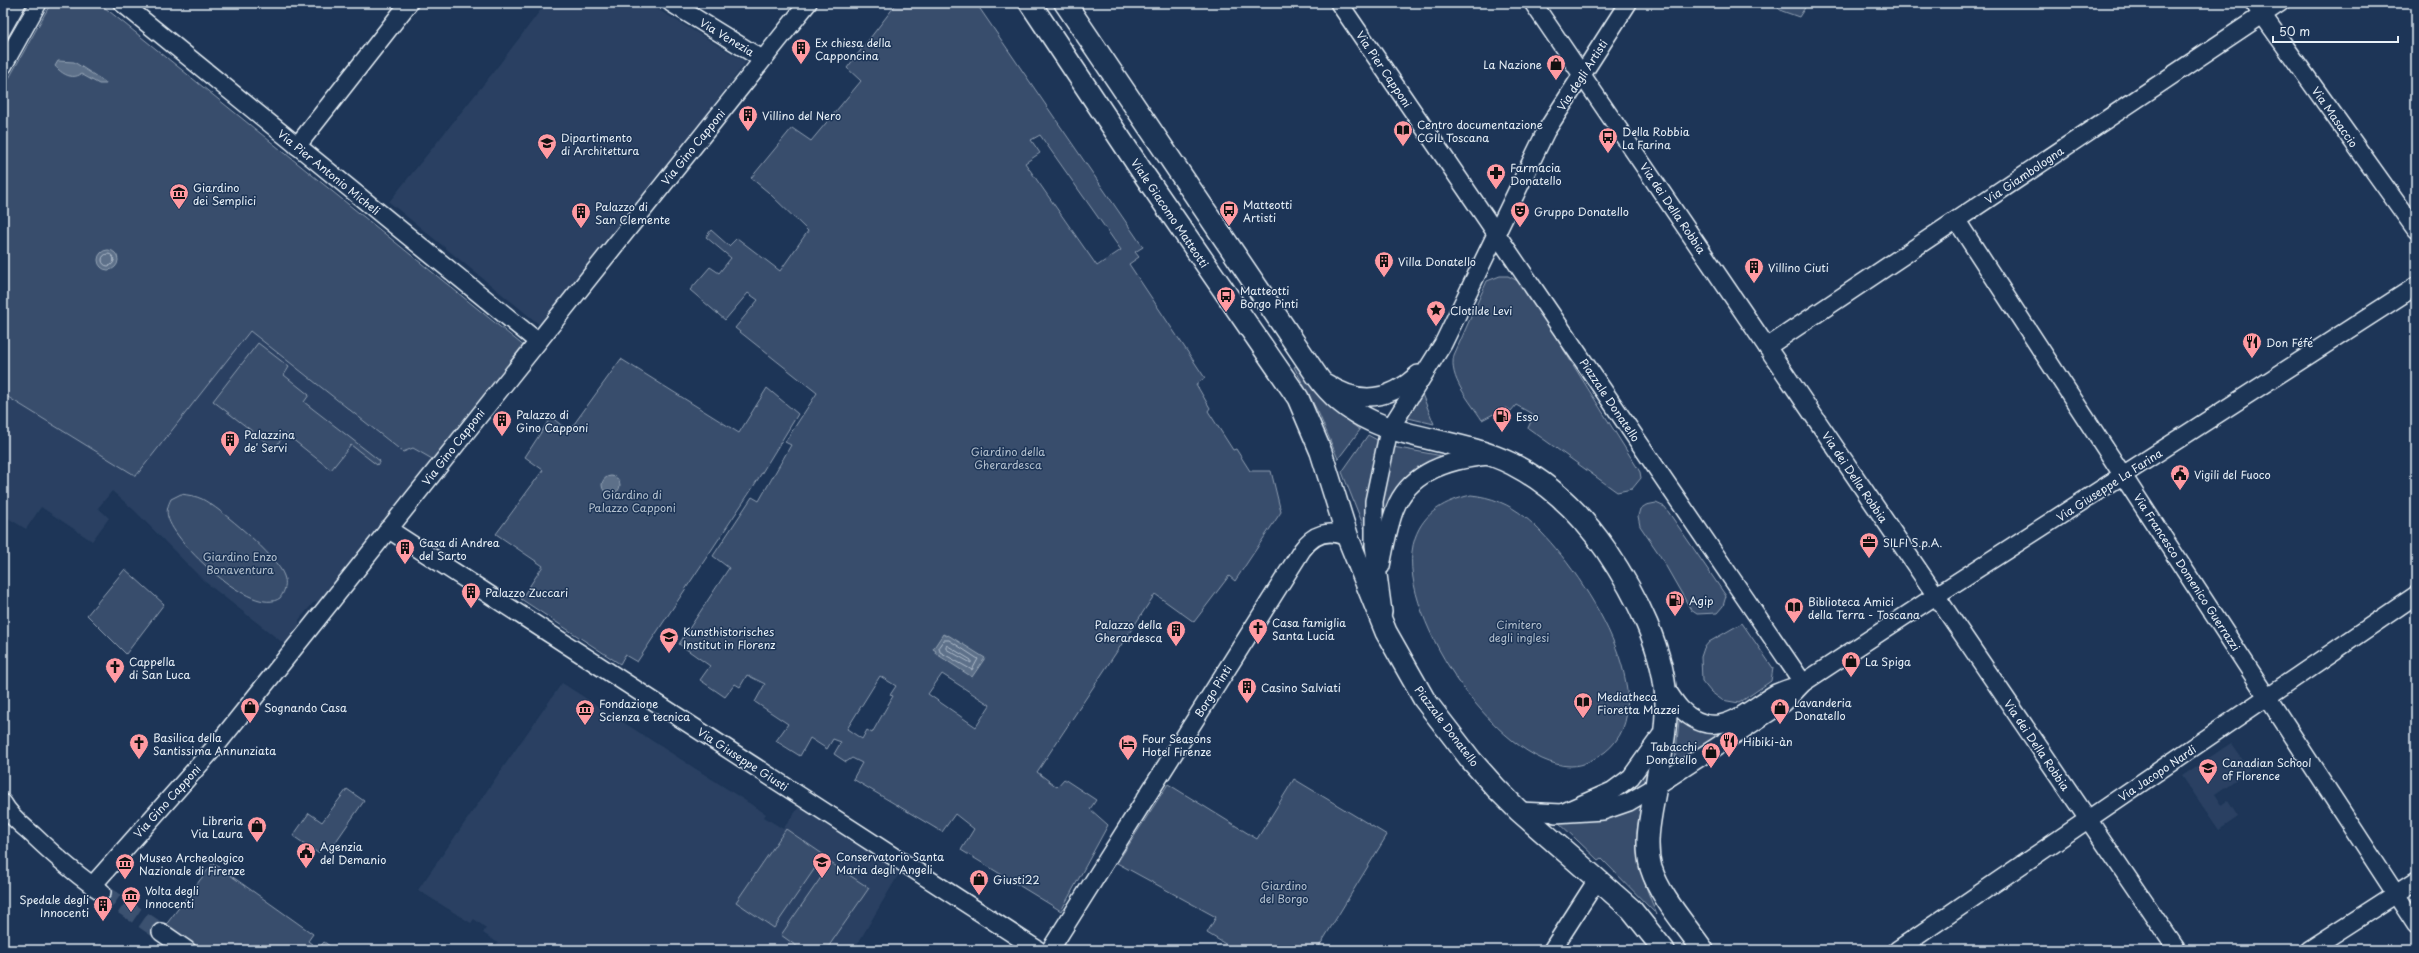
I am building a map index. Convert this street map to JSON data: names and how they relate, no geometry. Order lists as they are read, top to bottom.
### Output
{
  "streets": {
    "main road": ["Viale Giacomo Matteotti", "Piazzale Donatello"],
    "street": [
      "Via Venezia",
      "Via Pier Capponi",
      "Via degli Artisti",
      "Via Masaccio",
      "Via Gino Capponi",
      "Via Pier Antonio Micheli",
      "Via Giambologna",
      "Via dei Della Robbia",
      "Via Giuseppe La Farina",
      "Via Francesco Domenico Guerrazzi",
      "Borgo Pinti",
      "Via Giuseppe Giusti",
      "Via Jacopo Nardi"
    ]
  },
  "crossings": [
    ["Via Venezia", "Via Gino Capponi"],
    ["Via Pier Capponi", "Via degli Artisti"],
    ["Via Pier Capponi", "Piazzale Donatello"],
    ["Via degli Artisti", "Via dei Della Robbia"],
    ["Via degli Artisti", "Piazzale Donatello"],
    ["Via Masaccio", "Via Giambologna"],
    ["Via Gino Capponi", "Via Pier Antonio Micheli"],
    ["Via Gino Capponi", "Via Giuseppe Giusti"],
    ["Via Giambologna", "Via dei Della Robbia"],
    ["Via Giambologna", "Via Francesco Domenico Guerrazzi"],
    ["Via dei Della Robbia", "Via Giuseppe La Farina"],
    ["Via dei Della Robbia", "Via Jacopo Nardi"],
    ["Viale Giacomo Matteotti", "Piazzale Donatello"],
    ["Piazzale Donatello", "Via Giuseppe La Farina"],
    ["Piazzale Donatello", "Borgo Pinti"],
    ["Via Giuseppe La Farina", "Via Francesco Domenico Guerrazzi"],
    ["Via Francesco Domenico Guerrazzi", "Via Jacopo Nardi"]
  ],
  "parks": [
    "Giardino della Gherardesca",
    "Giardino di Palazzo Capponi",
    "Giardino Enzo Bonaventura",
    "Cimitero degli inglesi",
    "Giardino del Borgo"
  ],
  "places": {
    "building": [
      "Ex chiesa della Capponcina",
      "Villino del Nero",
      "Palazzo di San Clemente",
      "Villa Donatello",
      "Villino Ciuti",
      "Palazzo di Gino Capponi",
      "Palazzina de' Servi",
      "Casa di Andrea del Sarto",
      "Palazzo Zuccari",
      "Palazzo della Gherardesca",
      "Casino Salviati",
      "Spedale degli Innocenti"
    ],
    "shop": [
      "La Nazione",
      "La Spiga",
      "Sognando Casa",
      "Lavanderia Donatello",
      "Tabacchi Donatello",
      "Libreria Via Laura",
      "Giusti22"
    ],
    "library": ["Centro documentazione CGIL Toscana", "Biblioteca Amici della Terra - Toscana", "Mediatheca Fioretta Mazzei"],
    "bus stop": ["Della Robbia La Farina", "Matteotti Artisti", "Matteotti Borgo Pinti"],
    "school or university": [
      "Dipartimento di Architettura",
      "Kunsthistorisches Institut in Florenz",
      "Canadian School of Florence",
      "Conservatorio Santa Maria degli Angeli"
    ],
    "pharmacy": ["Farmacia Donatello"],
    "museum": [
      "Giardino dei Semplici",
      "Fondazione Scienza e tecnica",
      "Museo Archeologico Nazionale di Firenze",
      "Volta degli Innocenti"
    ],
    "theatre": ["Gruppo Donatello"],
    "place": ["Clotilde Levi"],
    "restaurant": ["Don Féfé", "Hibiki-àn"],
    "fuel station": ["Esso", "Agip"],
    "public building": ["Vigili del Fuoco", "Agenzia del Demanio"],
    "office": ["SILFI S.p.A."],
    "church": ["Casa famiglia Santa Lucia", "Cappella di San Luca", "Basilica della Santissima Annunziata"],
    "hotel": ["Four Seasons Hotel Firenze"]
  },
  "scale_bar": "50 m"
}
